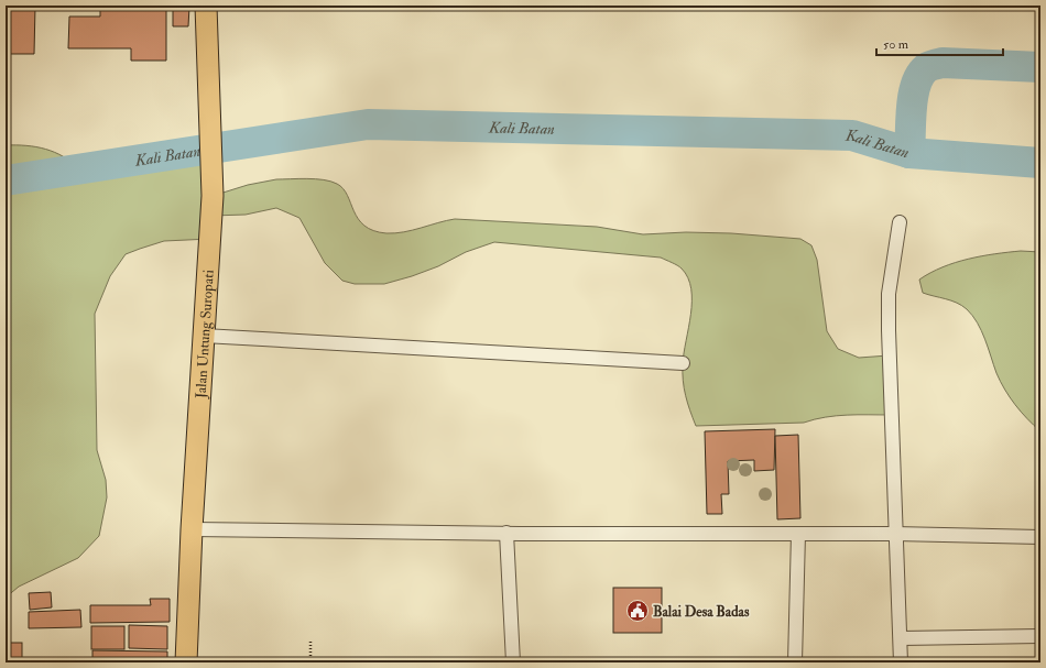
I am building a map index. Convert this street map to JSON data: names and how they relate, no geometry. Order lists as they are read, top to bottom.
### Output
{
  "streets": {
    "main road": ["Jalan Untung Suropati"]
  },
  "water": ["Kali Batan"],
  "places": {
    "public building": ["Balai Desa Badas"]
  },
  "scale_bar": "50 m"
}
